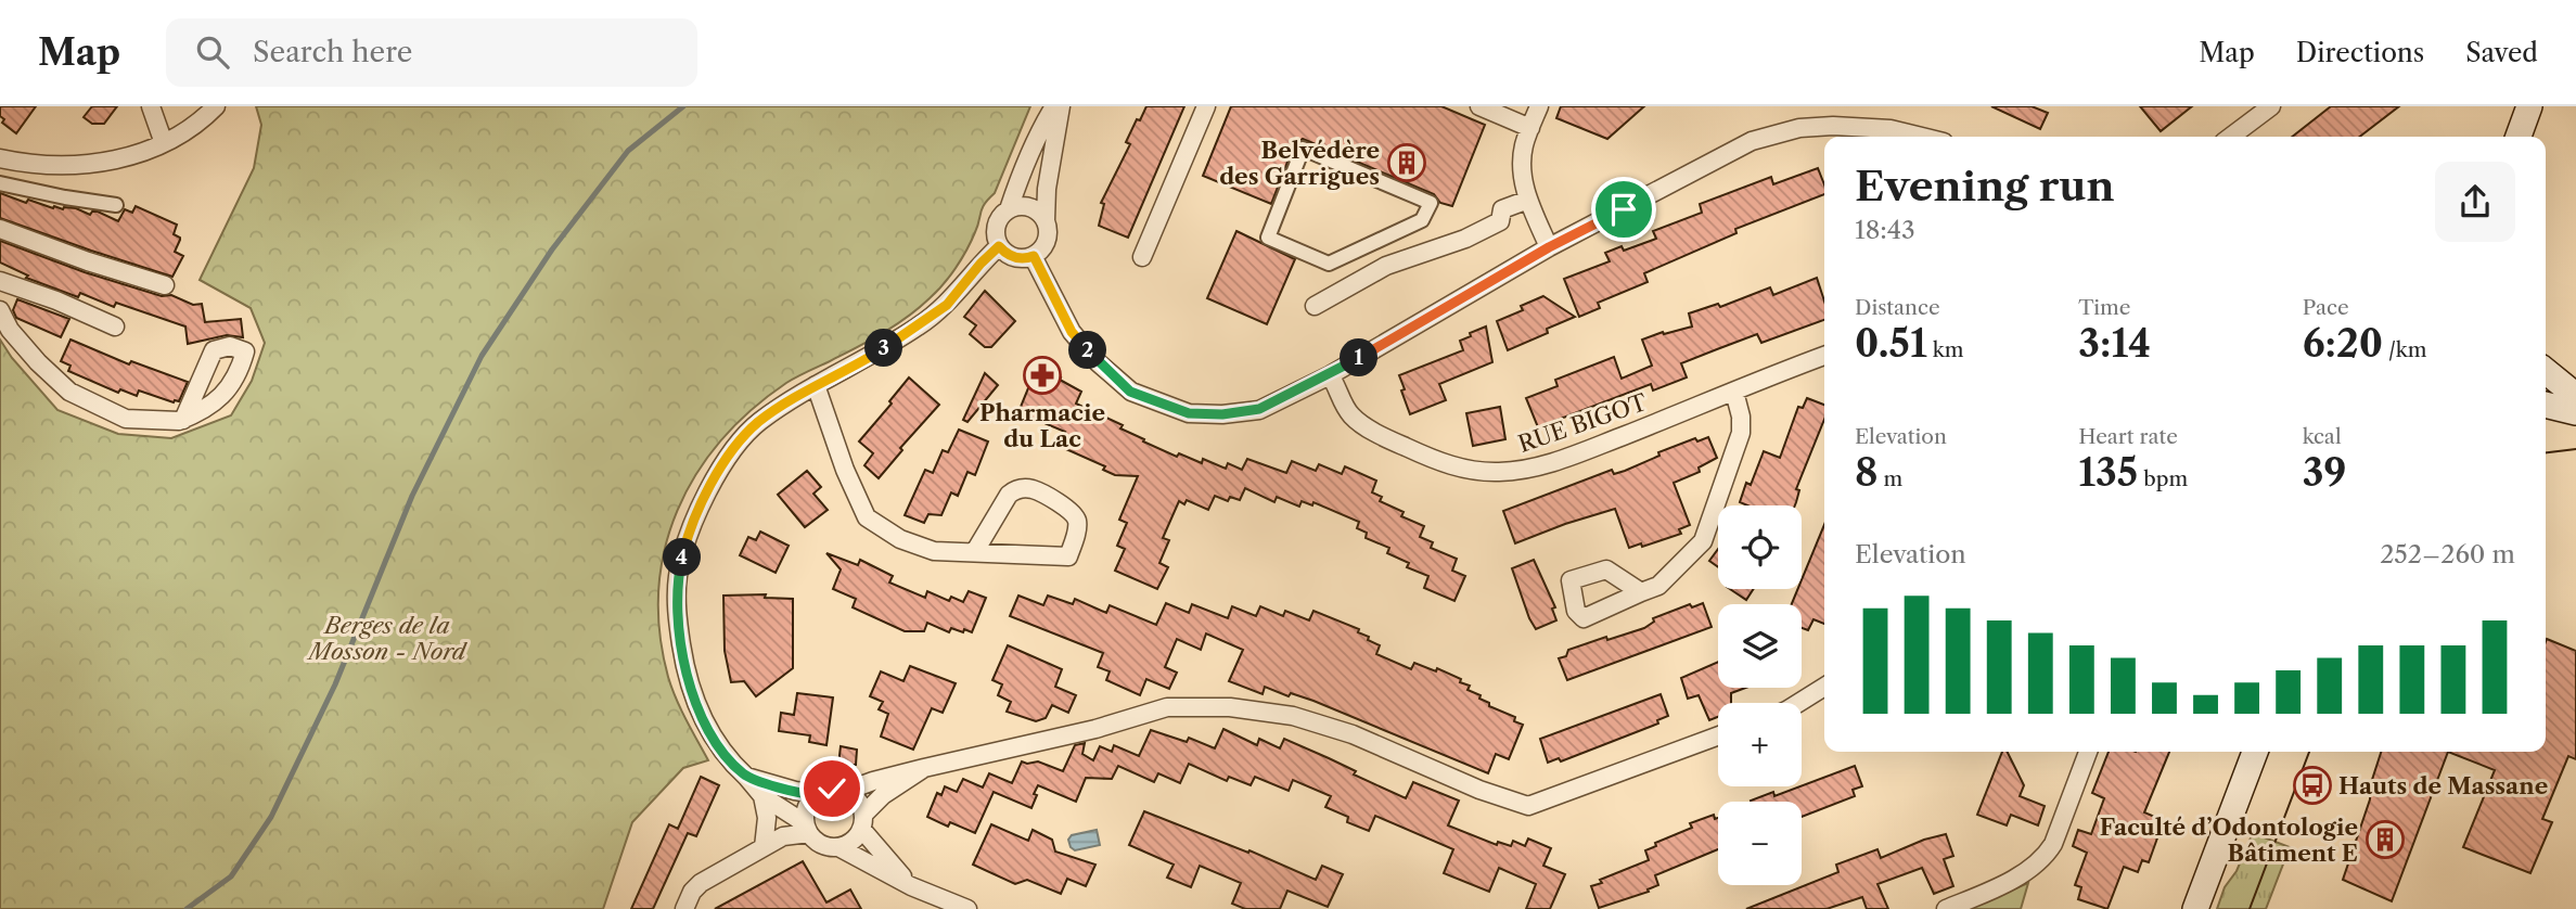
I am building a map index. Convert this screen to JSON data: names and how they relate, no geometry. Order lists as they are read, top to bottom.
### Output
{
  "streets": {
    "street": ["RUE BIGOT"]
  },
  "parks": ["Berges de la Mosson - Nord"],
  "places": {
    "building": ["Belvédère des Garrigues", "Faculté d’Odontologie Bâtiment E"],
    "pharmacy": ["Pharmacie du Lac"],
    "bus stop": ["Hauts de Massane"]
  },
  "page": {
    "header": "Map",
    "search": "Search here",
    "nav": ["Map", "Directions", "Saved"],
    "heading": ["Evening run", "18:43"],
    "stats": [
      ["Distance", "0.51 km"],
      ["Time", "3:14"],
      ["Pace", "6:20 /km"],
      ["Elevation", "8 m"],
      ["Heart rate", "135 bpm"],
      ["kcal", "39"]
    ],
    "pins": [
      "3",
      "2",
      "1",
      "4"
    ],
    "map_buttons": ["+", "−"],
    "chart": ["Elevation", "252–260 m"]
  }
}
